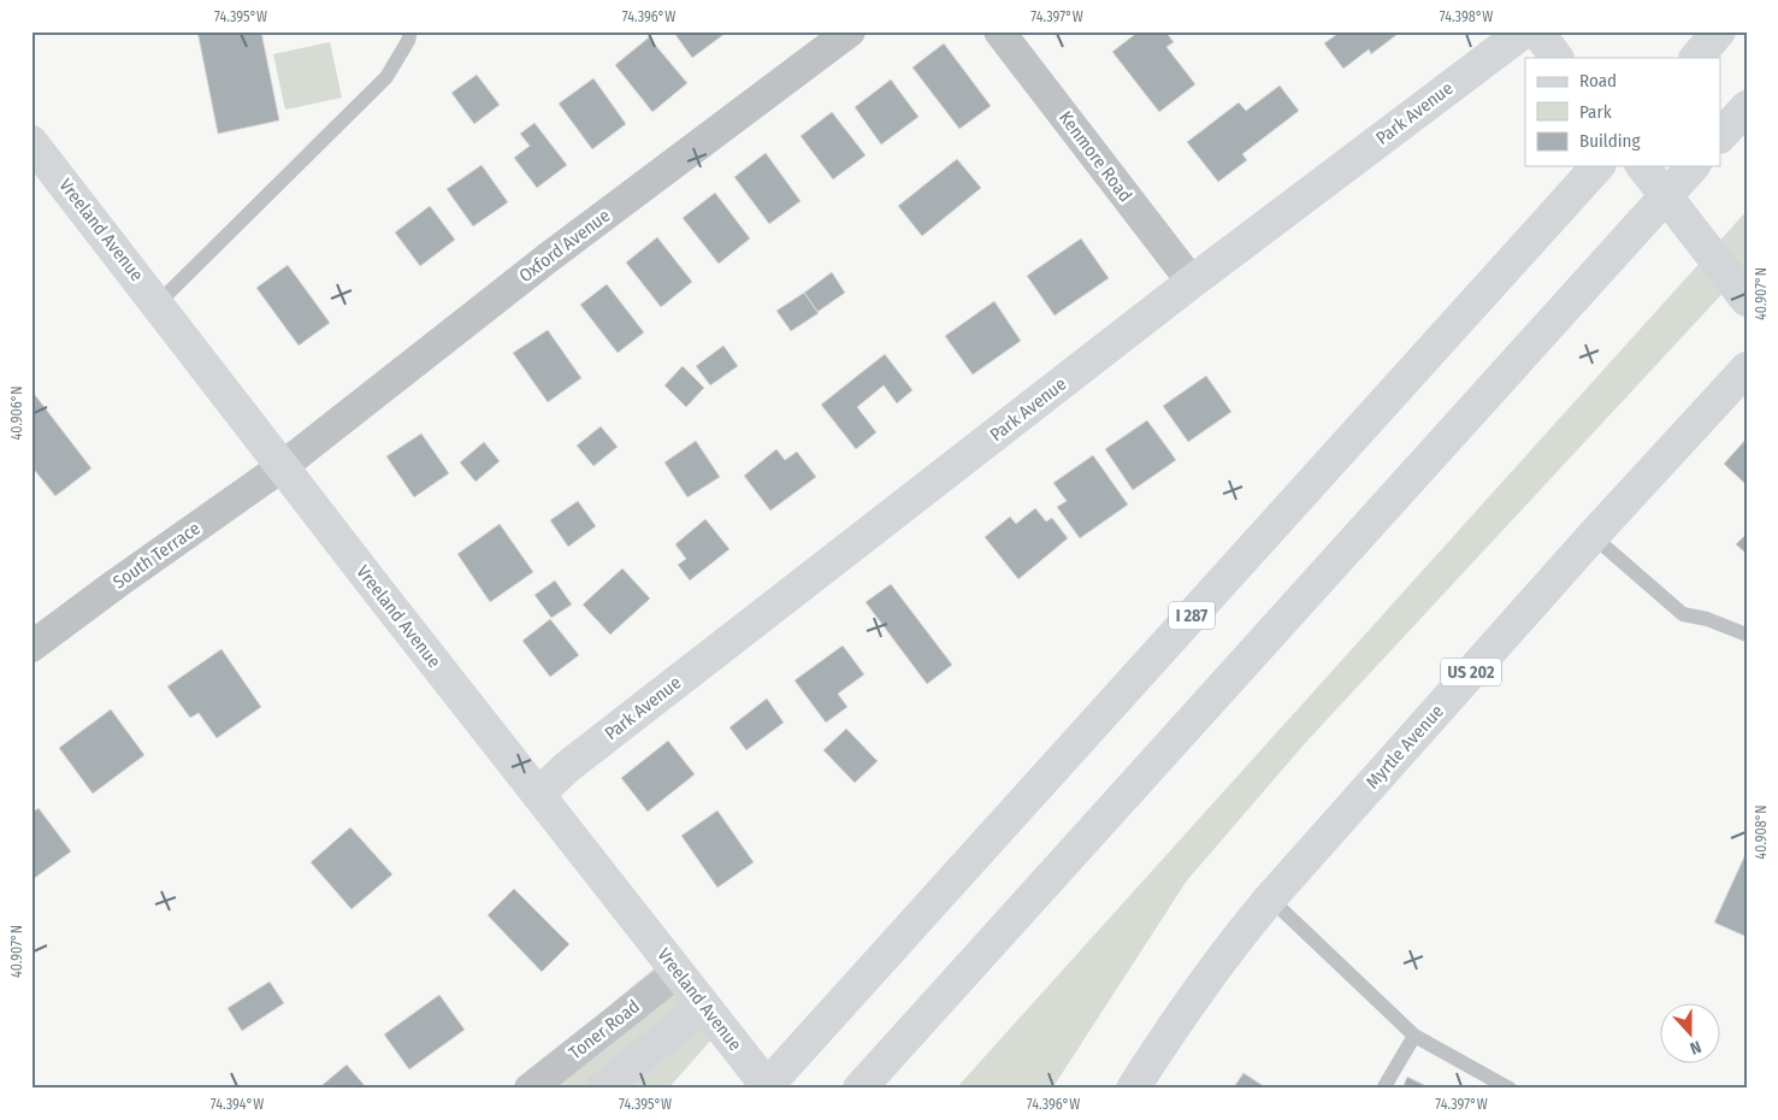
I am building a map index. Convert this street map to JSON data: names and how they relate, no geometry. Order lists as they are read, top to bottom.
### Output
{
  "streets": {
    "main road": [
      "Park Avenue",
      "Vreeland Avenue",
      "I 287",
      "US 202",
      "Myrtle Avenue"
    ],
    "street": [
      "Kenmore Road",
      "Oxford Avenue",
      "South Terrace",
      "Toner Road"
    ]
  },
  "crossings": [
    ["Park Avenue", "Kenmore Road"],
    ["Park Avenue", "Vreeland Avenue"],
    ["Vreeland Avenue", "Oxford Avenue"],
    ["Vreeland Avenue", "South Terrace"],
    ["Vreeland Avenue", "Toner Road"],
    ["Oxford Avenue", "South Terrace"]
  ],
  "legend": ["Road", "Park", "Building"],
  "north": "bottom",
  "coordinates": [
    "74.395°W",
    "74.396°W",
    "74.397°W",
    "74.398°W",
    "40.907°N",
    "40.906°N",
    "40.908°N",
    "74.394°W"
  ]
}
